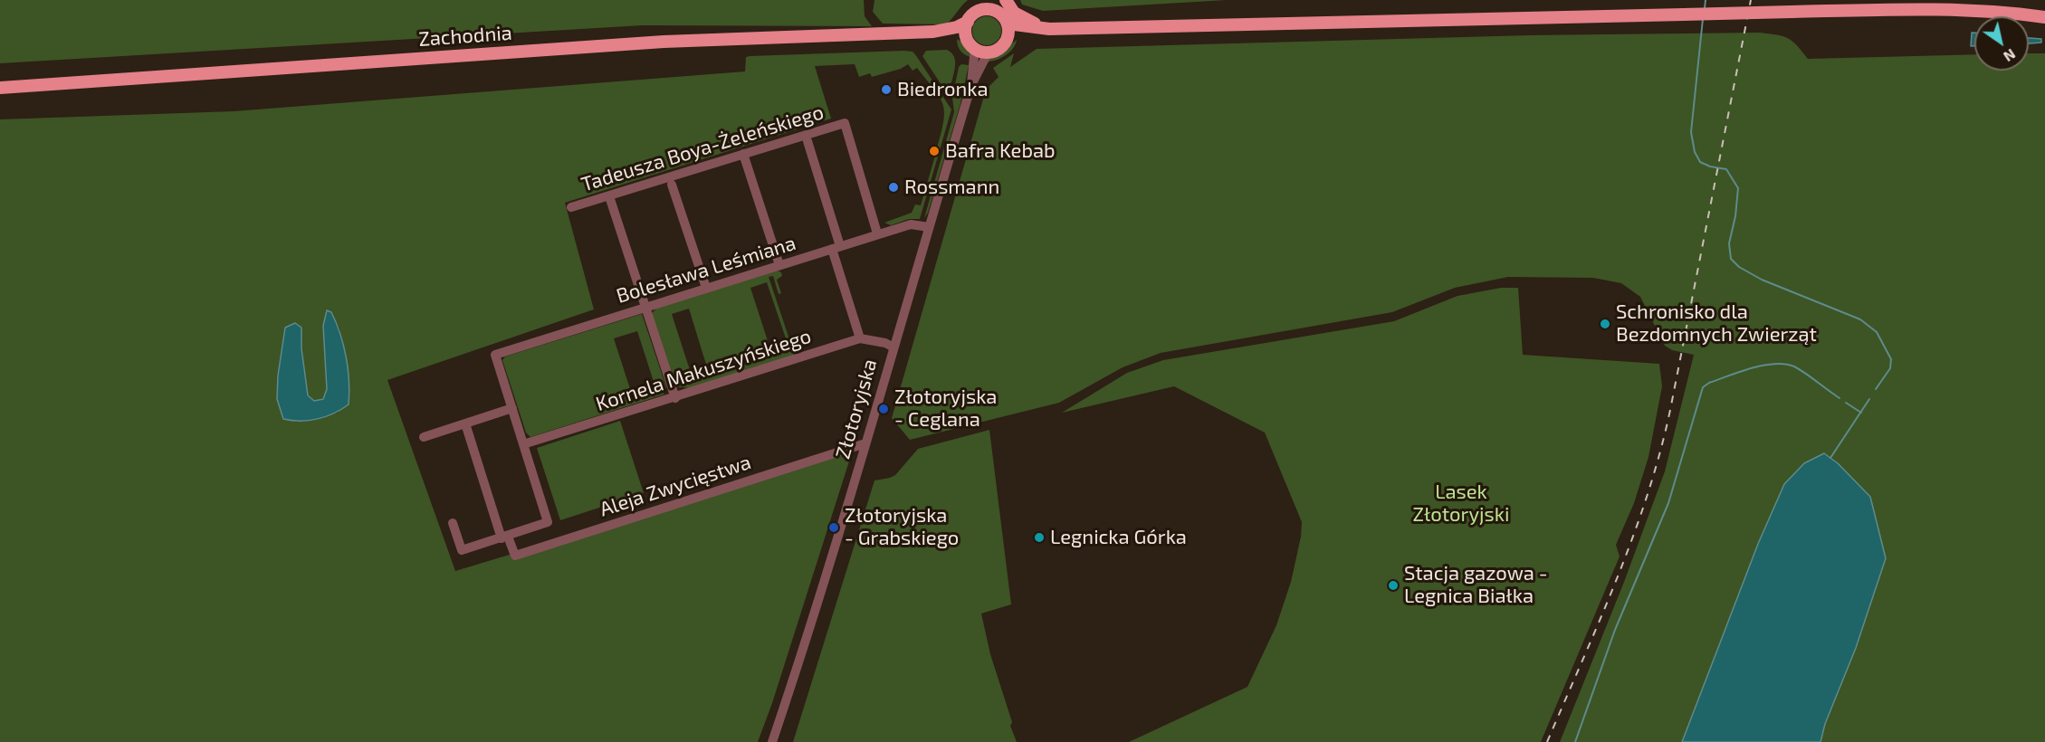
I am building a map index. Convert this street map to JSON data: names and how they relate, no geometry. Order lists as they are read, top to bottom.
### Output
{
  "streets": {
    "main road": ["Zachodnia"],
    "street": [
      "Tadeusza Boya-Żeleńskiego",
      "Bolesława Leśmiana",
      "Kornela Makuszyńskiego",
      "Złotoryjska",
      "Aleja Zwycięstwa"
    ]
  },
  "crossings": [
    ["Zachodnia", "Złotoryjska"],
    ["Tadeusza Boya-Żeleńskiego", "Bolesława Leśmiana"],
    ["Bolesława Leśmiana", "Złotoryjska"],
    ["Kornela Makuszyńskiego", "Złotoryjska"],
    ["Złotoryjska", "Aleja Zwycięstwa"]
  ],
  "parks": ["Lasek Złotoryjski"],
  "places": [
    "Biedronka",
    "Bafra Kebab",
    "Rossmann",
    "Schronisko dla Bezdomnych Zwierząt",
    "Złotoryjska - Ceglana",
    "Złotoryjska - Grabskiego",
    "Legnicka Górka",
    "Stacja gazowa - Legnica Białka"
  ],
  "north": "bottom right"
}
